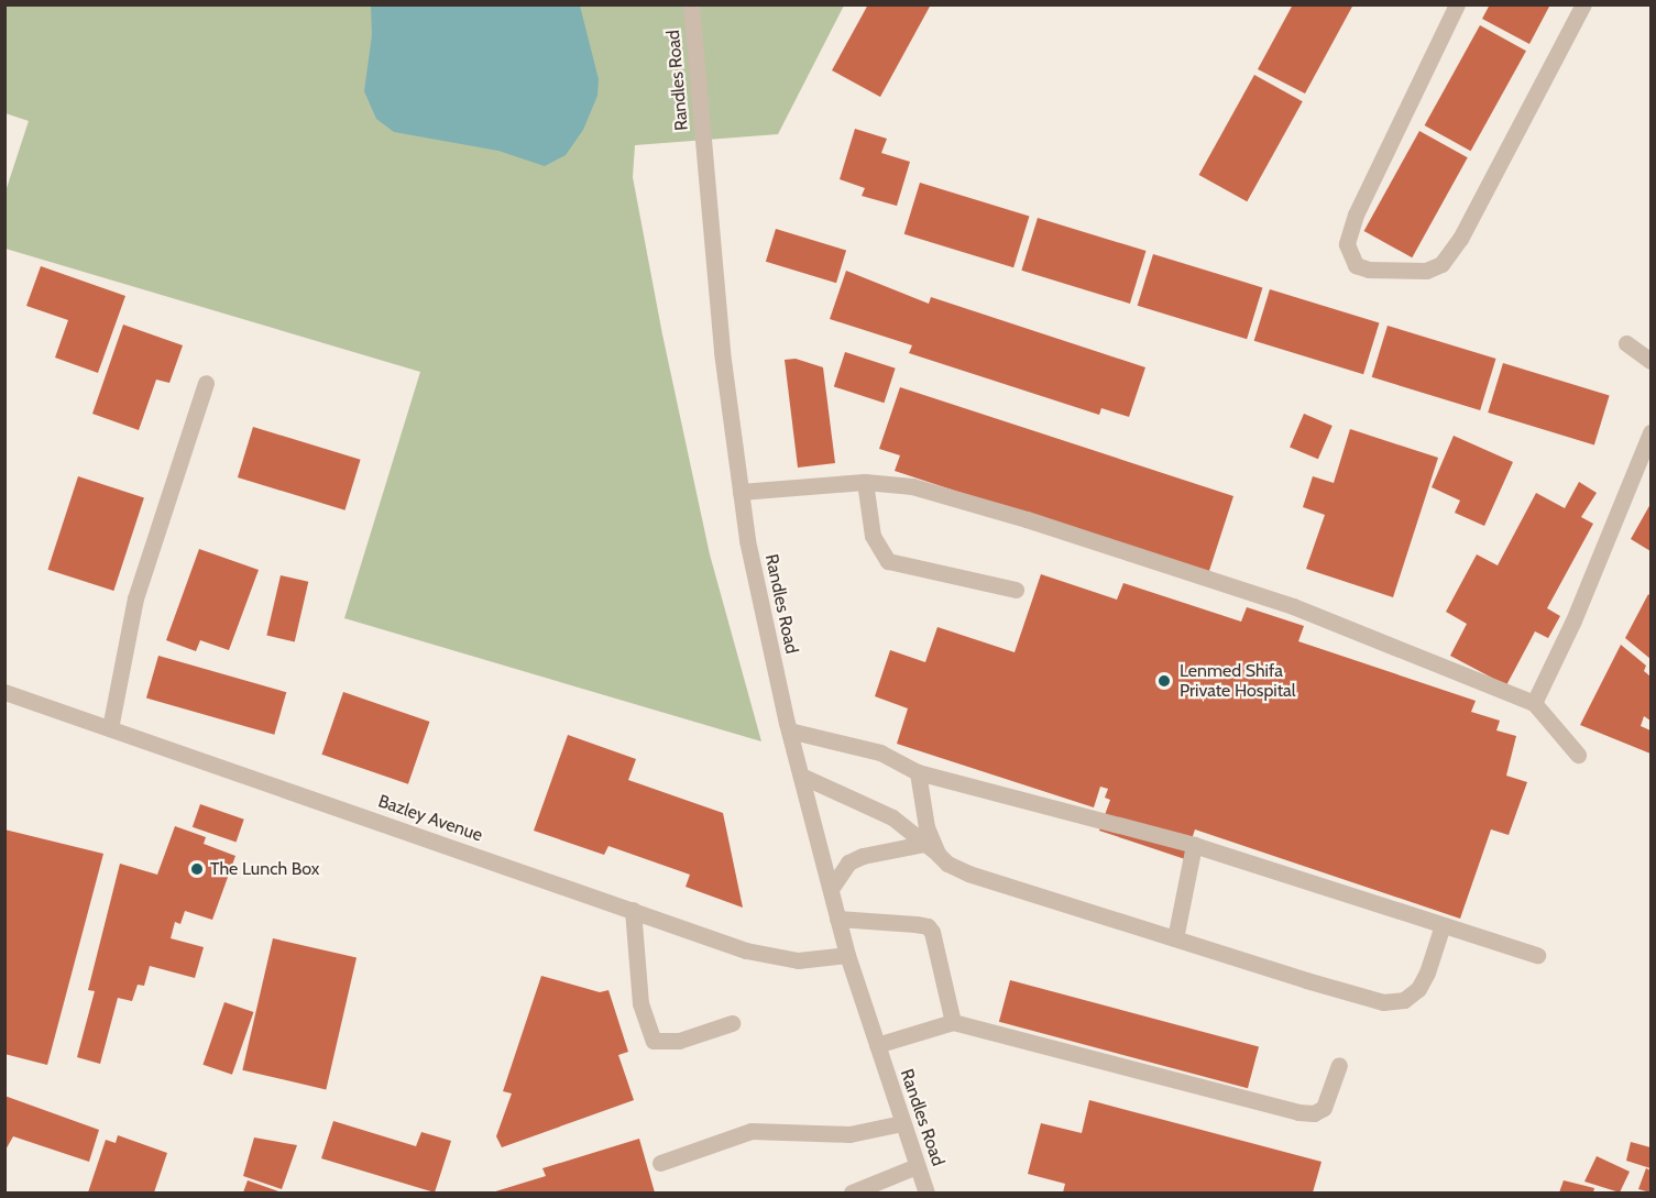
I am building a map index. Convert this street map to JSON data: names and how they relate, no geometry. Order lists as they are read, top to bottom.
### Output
{
  "streets": {
    "street": ["Randles Road", "Bazley Avenue"]
  },
  "crossings": [
    ["Randles Road", "Bazley Avenue"]
  ],
  "places": ["Lenmed Shifa Private Hospital", "The Lunch Box"]
}
